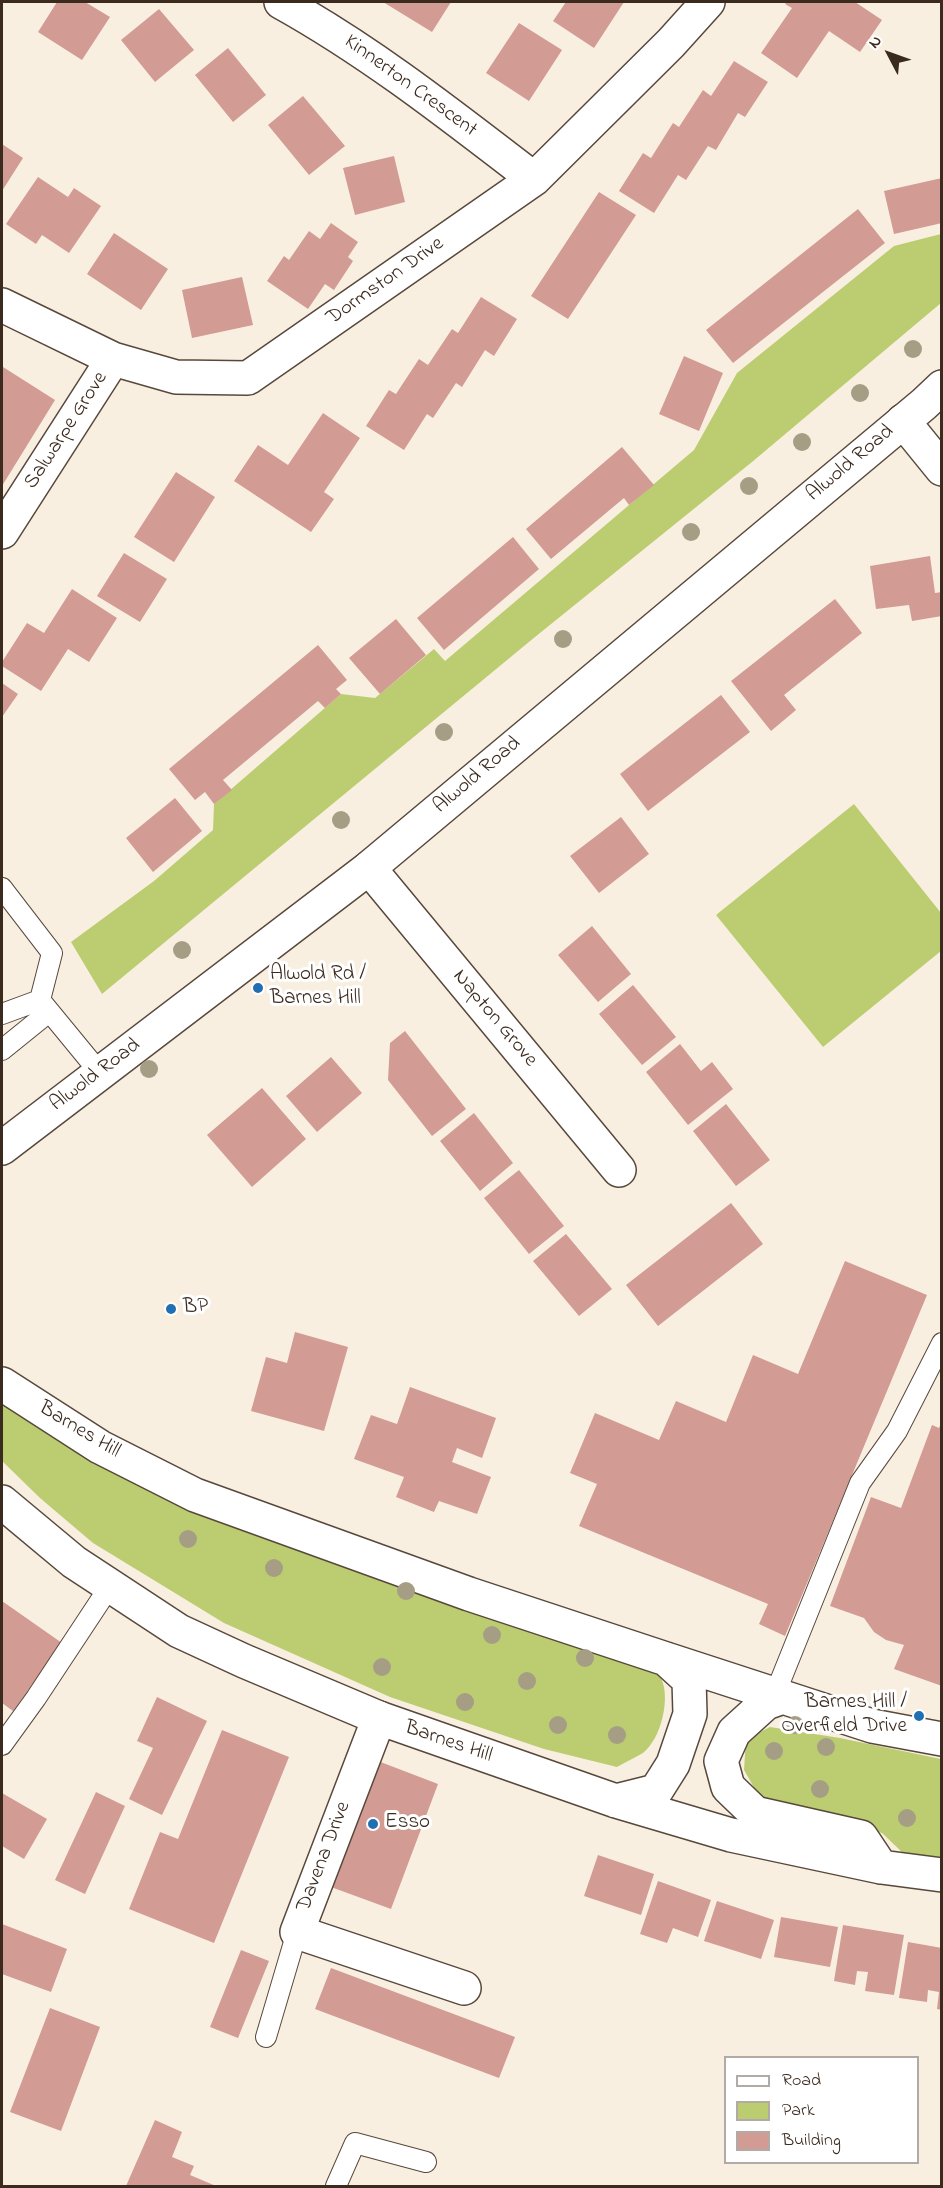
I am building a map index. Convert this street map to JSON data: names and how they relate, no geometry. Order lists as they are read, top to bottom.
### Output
{
  "streets": {
    "street": [
      "Kinnerton Crescent",
      "Dormston Drive",
      "Salwarpe Grove",
      "Alwold Road",
      "Napton Grove",
      "Barnes Hill",
      "Davena Drive"
    ]
  },
  "crossings": [
    ["Kinnerton Crescent", "Dormston Drive"],
    ["Dormston Drive", "Salwarpe Grove"],
    ["Alwold Road", "Napton Grove"],
    ["Barnes Hill", "Davena Drive"]
  ],
  "places": [
    "Alwold Rd / Barnes Hill",
    "BP",
    "Barnes Hill / Overfield Drive",
    "Esso"
  ],
  "legend": ["Road", "Park", "Building"],
  "north": "top left"
}
